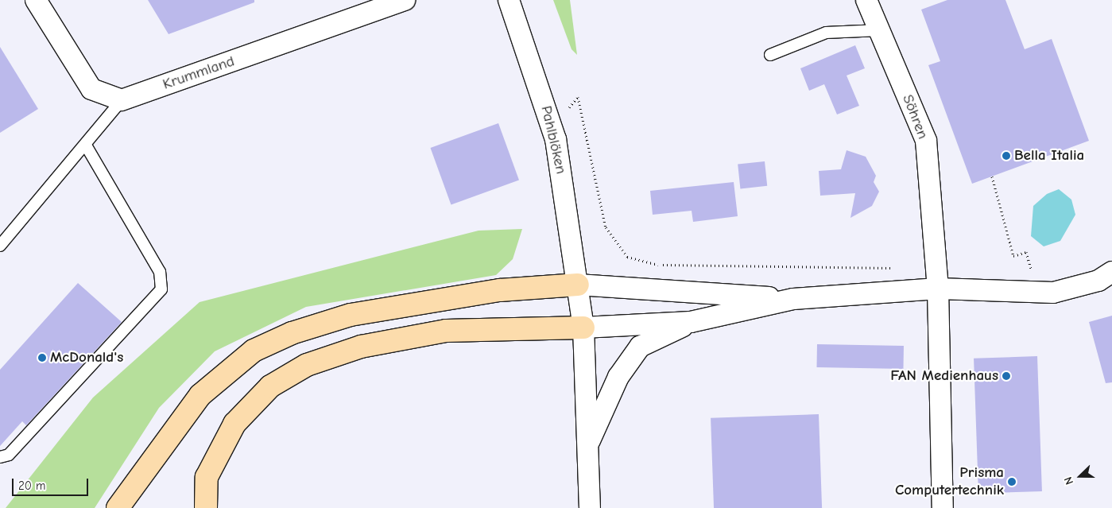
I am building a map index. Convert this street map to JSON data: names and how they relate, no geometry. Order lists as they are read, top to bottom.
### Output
{
  "streets": {
    "street": ["Krummland", "Söhren", "Pahlblöken"]
  },
  "places": [
    "Bella Italia",
    "McDonald's",
    "FAN Medienhaus",
    "Prisma Computertechnik"
  ],
  "scale_bar": "20 m",
  "north": "left"
}
